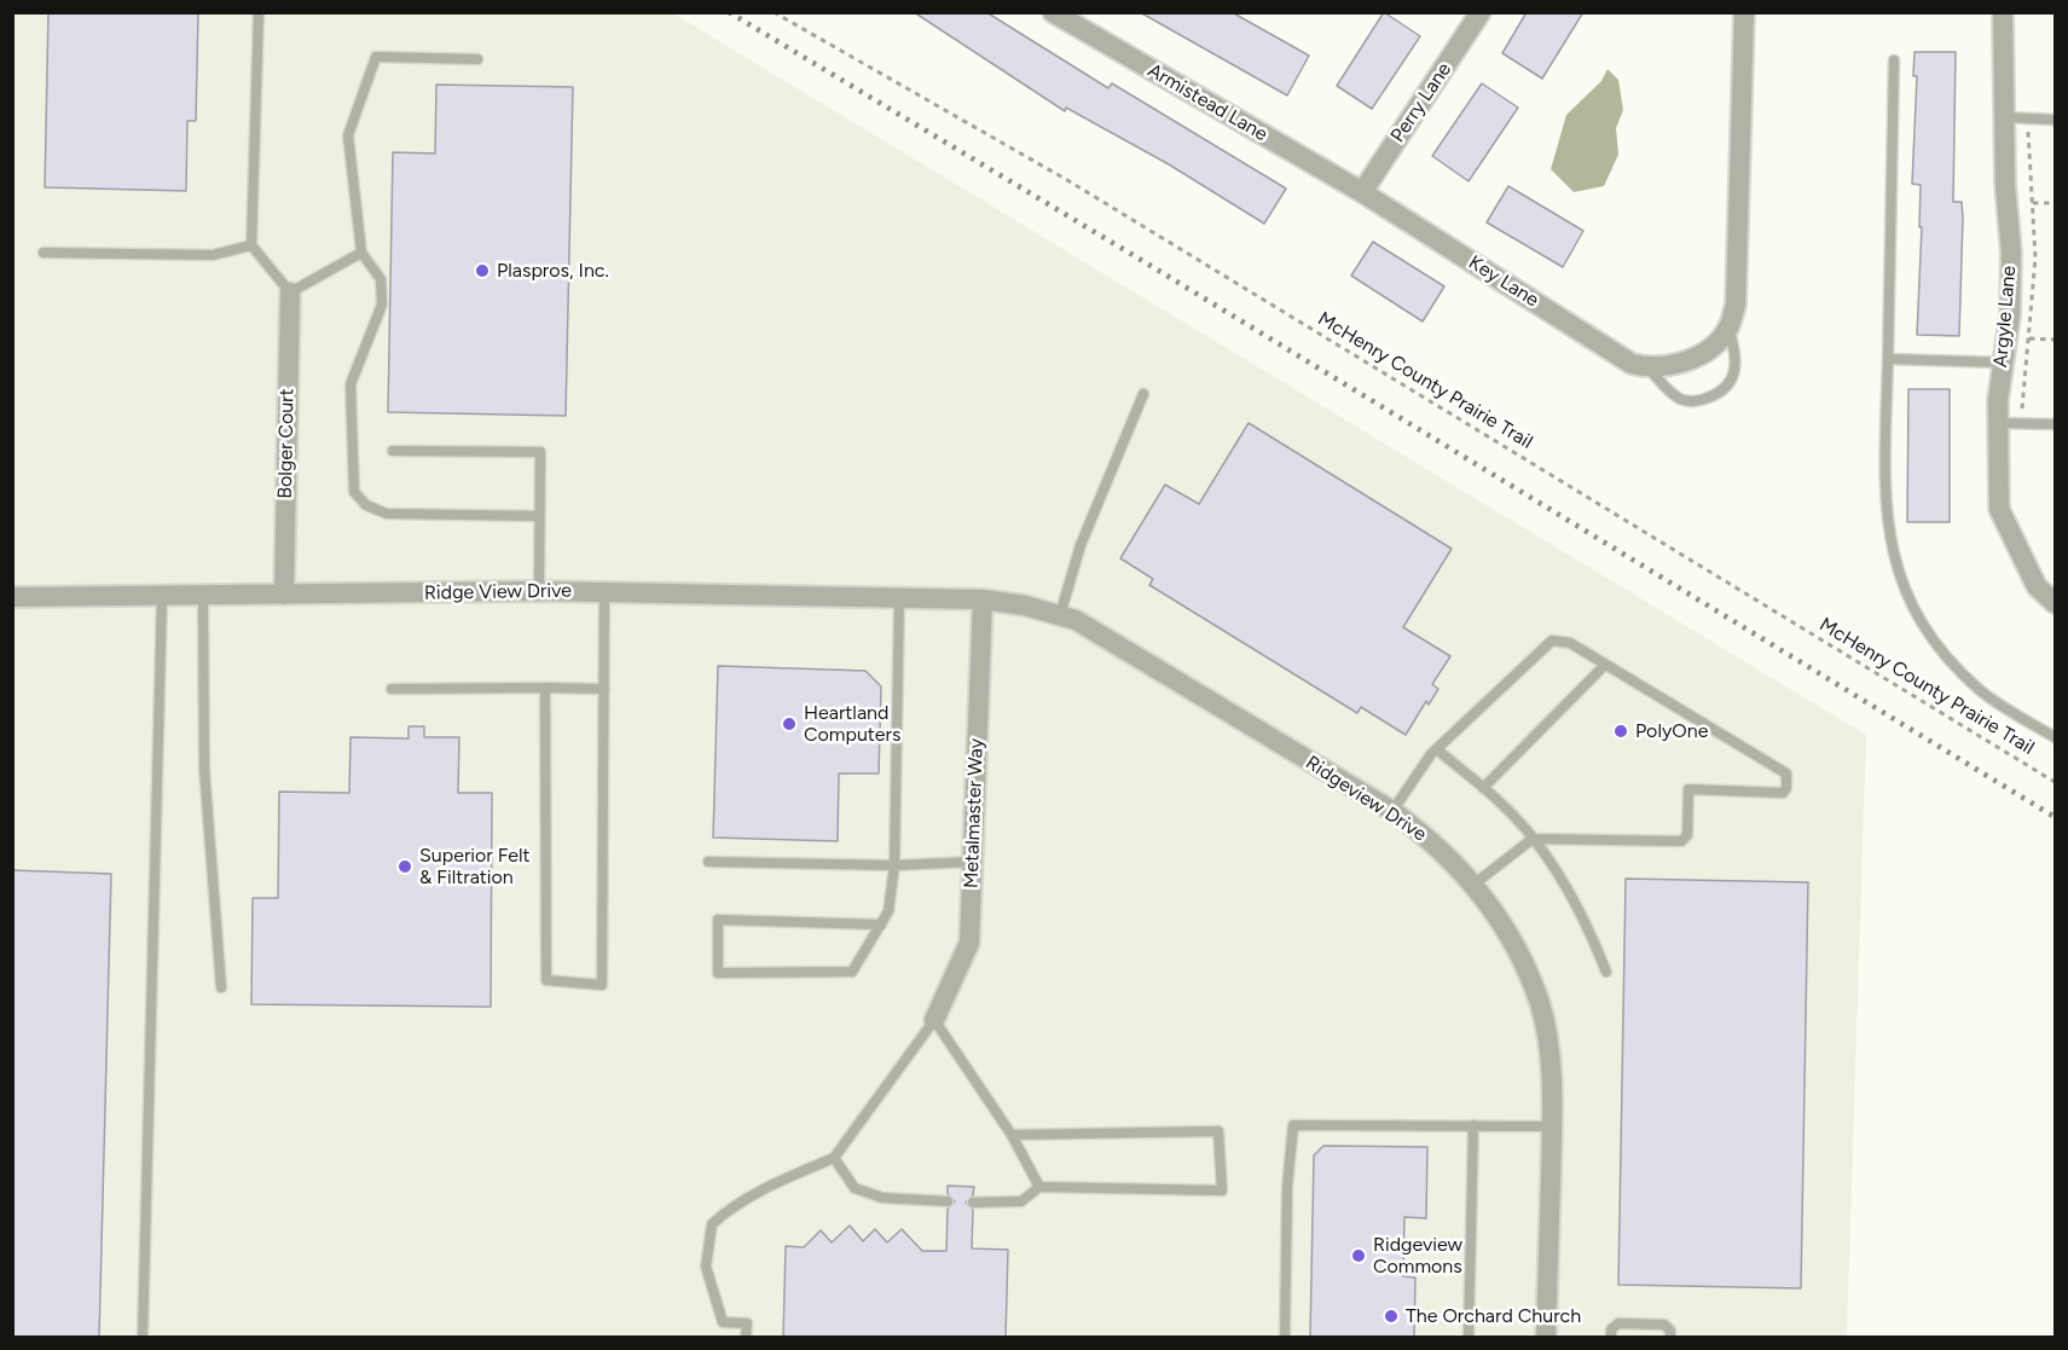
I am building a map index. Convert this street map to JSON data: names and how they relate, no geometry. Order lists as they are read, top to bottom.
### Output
{
  "streets": {
    "street": [
      "Armistead Lane",
      "Perry Lane",
      "Key Lane",
      "Argyle Lane",
      "Bolger Court",
      "Ridge View Drive",
      "Ridgeview Drive",
      "Metalmaster Way"
    ],
    "path": ["McHenry County Prairie Trail"]
  },
  "crossings": [
    ["Armistead Lane", "Perry Lane"],
    ["Armistead Lane", "Key Lane"],
    ["Perry Lane", "Key Lane"],
    ["Bolger Court", "Ridge View Drive"],
    ["Ridge View Drive", "Ridgeview Drive"],
    ["Ridge View Drive", "Metalmaster Way"],
    ["Ridgeview Drive", "Metalmaster Way"]
  ],
  "places": [
    "Plaspros, Inc.",
    "Heartland Computers",
    "PolyOne",
    "Superior Felt & Filtration",
    "Ridgeview Commons",
    "The Orchard Church"
  ]
}
